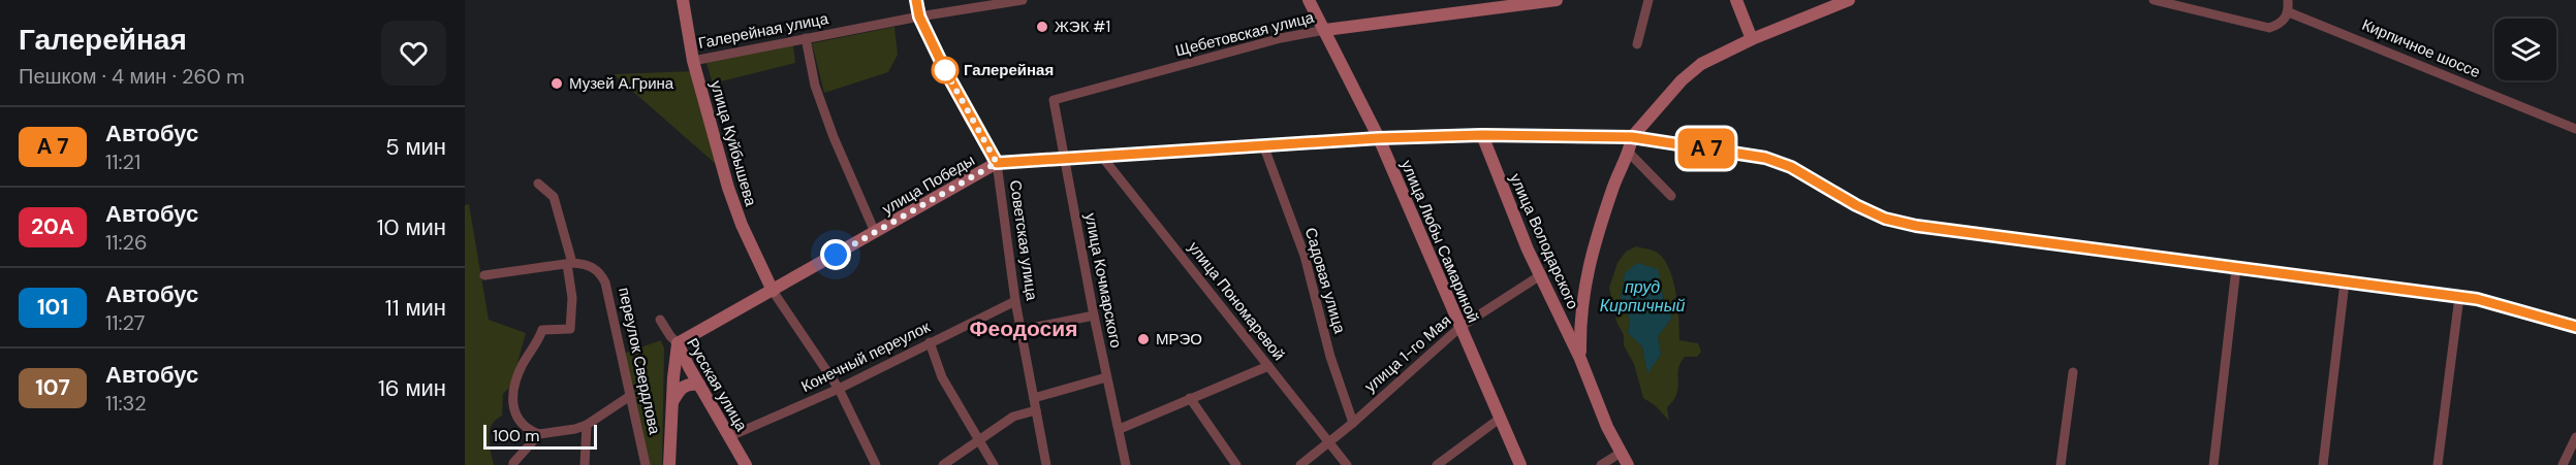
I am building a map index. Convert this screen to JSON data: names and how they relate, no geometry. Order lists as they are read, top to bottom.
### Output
{
  "streets": {
    "main road": [
      "Щебетовская улица",
      "улица Куйбышева",
      "улица Победы",
      "Советская улица",
      "улица Любы Самариной",
      "улица Володарского",
      "Русская улица"
    ],
    "street": [
      "Галерейная улица",
      "Кирпичное шоссе",
      "улица Кочмарского",
      "Садовая улица",
      "улица Пономаревой",
      "улица 1-го Мая",
      "Конечный переулок",
      "переулок Свердлова"
    ]
  },
  "crossings": [
    ["Галерейная улица", "улица Куйбышева"],
    ["Галерейная улица", "Советская улица"],
    ["Щебетовская улица", "улица Любы Самариной"],
    ["Щебетовская улица", "улица Кочмарского"],
    ["улица Куйбышева", "улица Победы"],
    ["улица Победы", "Советская улица"],
    ["улица Победы", "улица Любы Самариной"],
    ["улица Победы", "улица Володарского"],
    ["улица Победы", "улица Кочмарского"],
    ["улица Победы", "Садовая улица"],
    ["улица Победы", "улица Пономаревой"],
    ["улица Победы", "Русская улица"],
    ["Советская улица", "Конечный переулок"],
    ["улица Любы Самариной", "улица 1-го Мая"],
    ["улица Володарского", "улица 1-го Мая"],
    ["Садовая улица", "улица 1-го Мая"],
    ["улица Пономаревой", "улица 1-го Мая"],
    ["Конечный переулок", "Русская улица"]
  ],
  "districts": ["Феодосия"],
  "water": ["пруд Кирпичный"],
  "places": [
    "ЖЭК #1",
    "Галерейная",
    "Музей А.Грина",
    "МРЭО"
  ],
  "scale_bar": "100 m",
  "page": {
    "heading": ["Галерейная", "Пешком · 4 мин · 260 m"],
    "on_map": "A 7",
    "list": [
      {
        "mark": "A 7",
        "name": "Автобус",
        "note": "11:21",
        "value": "5 мин"
      },
      {
        "mark": "20А",
        "name": "Автобус",
        "note": "11:26",
        "value": "10 мин"
      },
      {
        "mark": "101",
        "name": "Автобус",
        "note": "11:27",
        "value": "11 мин"
      },
      {
        "mark": "107",
        "name": "Автобус",
        "note": "11:32",
        "value": "16 мин"
      }
    ],
    "scale": "100 m"
  }
}
